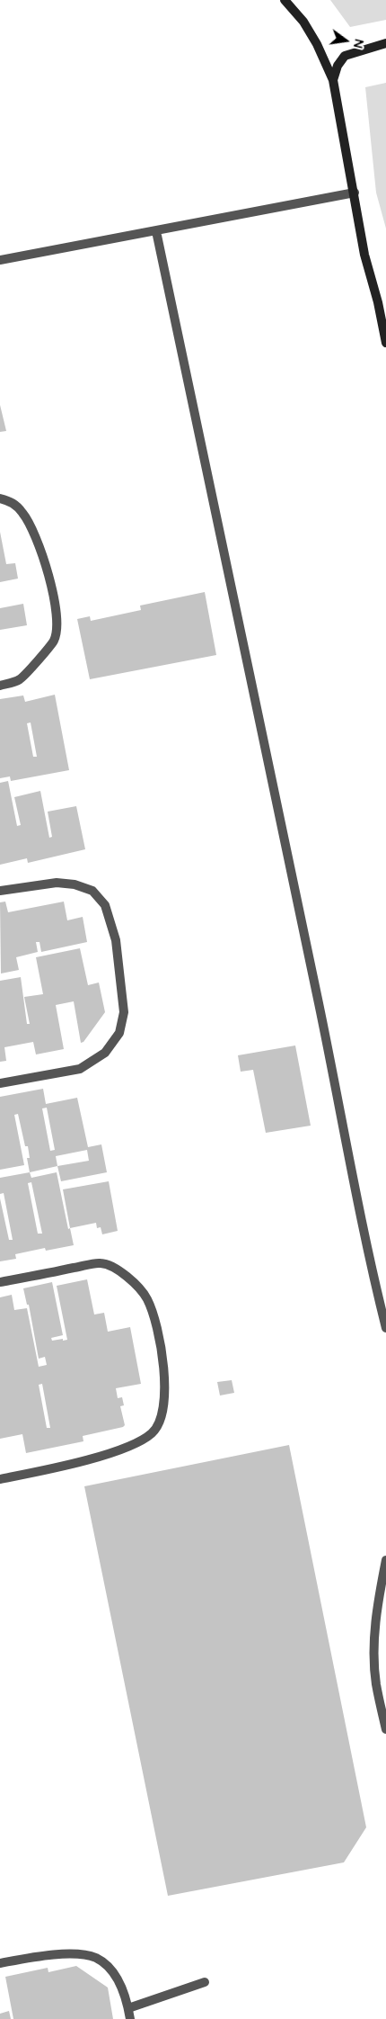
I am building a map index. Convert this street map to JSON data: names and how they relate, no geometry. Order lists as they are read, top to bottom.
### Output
{
  "north": "right"
}
